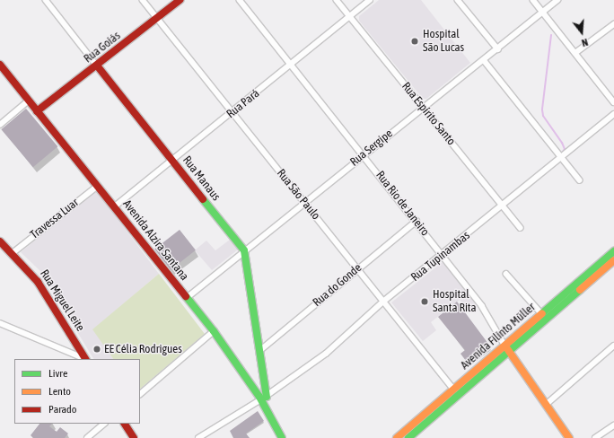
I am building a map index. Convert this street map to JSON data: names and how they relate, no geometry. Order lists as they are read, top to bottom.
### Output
{
  "streets": {
    "main road": [
      "Rua Goiás",
      "Rua Manaus",
      "Avenida Alzira Santana",
      "Rua Miguel Leite",
      "Avenida Filinto Müller"
    ],
    "street": [
      "Rua Pará",
      "Rua Espírito Santo",
      "Rua Sergipe",
      "Rua São Paulo",
      "Rua Rio de Janeiro",
      "Travessa Luar",
      "Rua Tupinambas",
      "Rua do Gonde"
    ]
  },
  "crossings": [
    ["Rua Goiás", "Rua Manaus"],
    ["Rua Goiás", "Rua São Paulo"],
    ["Rua Goiás", "Avenida Alzira Santana"],
    ["Rua Pará", "Rua Espírito Santo"],
    ["Rua Pará", "Rua Manaus"],
    ["Rua Pará", "Rua São Paulo"],
    ["Rua Pará", "Rua Rio de Janeiro"],
    ["Rua Pará", "Avenida Alzira Santana"],
    ["Rua Espírito Santo", "Rua Sergipe"],
    ["Rua Espírito Santo", "Rua Tupinambas"],
    ["Rua Sergipe", "Rua Manaus"],
    ["Rua Sergipe", "Rua São Paulo"],
    ["Rua Sergipe", "Rua Rio de Janeiro"],
    ["Rua Sergipe", "Avenida Alzira Santana"],
    ["Rua Manaus", "Avenida Alzira Santana"],
    ["Rua Manaus", "Rua Tupinambas"],
    ["Rua Manaus", "Rua do Gonde"],
    ["Rua São Paulo", "Rua Tupinambas"],
    ["Rua São Paulo", "Rua do Gonde"],
    ["Rua São Paulo", "Avenida Filinto Müller"],
    ["Rua Rio de Janeiro", "Rua Tupinambas"],
    ["Rua Rio de Janeiro", "Rua do Gonde"],
    ["Rua Rio de Janeiro", "Avenida Filinto Müller"],
    ["Travessa Luar", "Avenida Alzira Santana"],
    ["Travessa Luar", "Rua Miguel Leite"],
    ["Avenida Alzira Santana", "Rua Tupinambas"]
  ],
  "places": ["Hospital São Lucas", "Hospital Santa Rita", "EE Célia Rodrigues"],
  "legend": ["Livre", "Lento", "Parado"],
  "north": "bottom"
}
